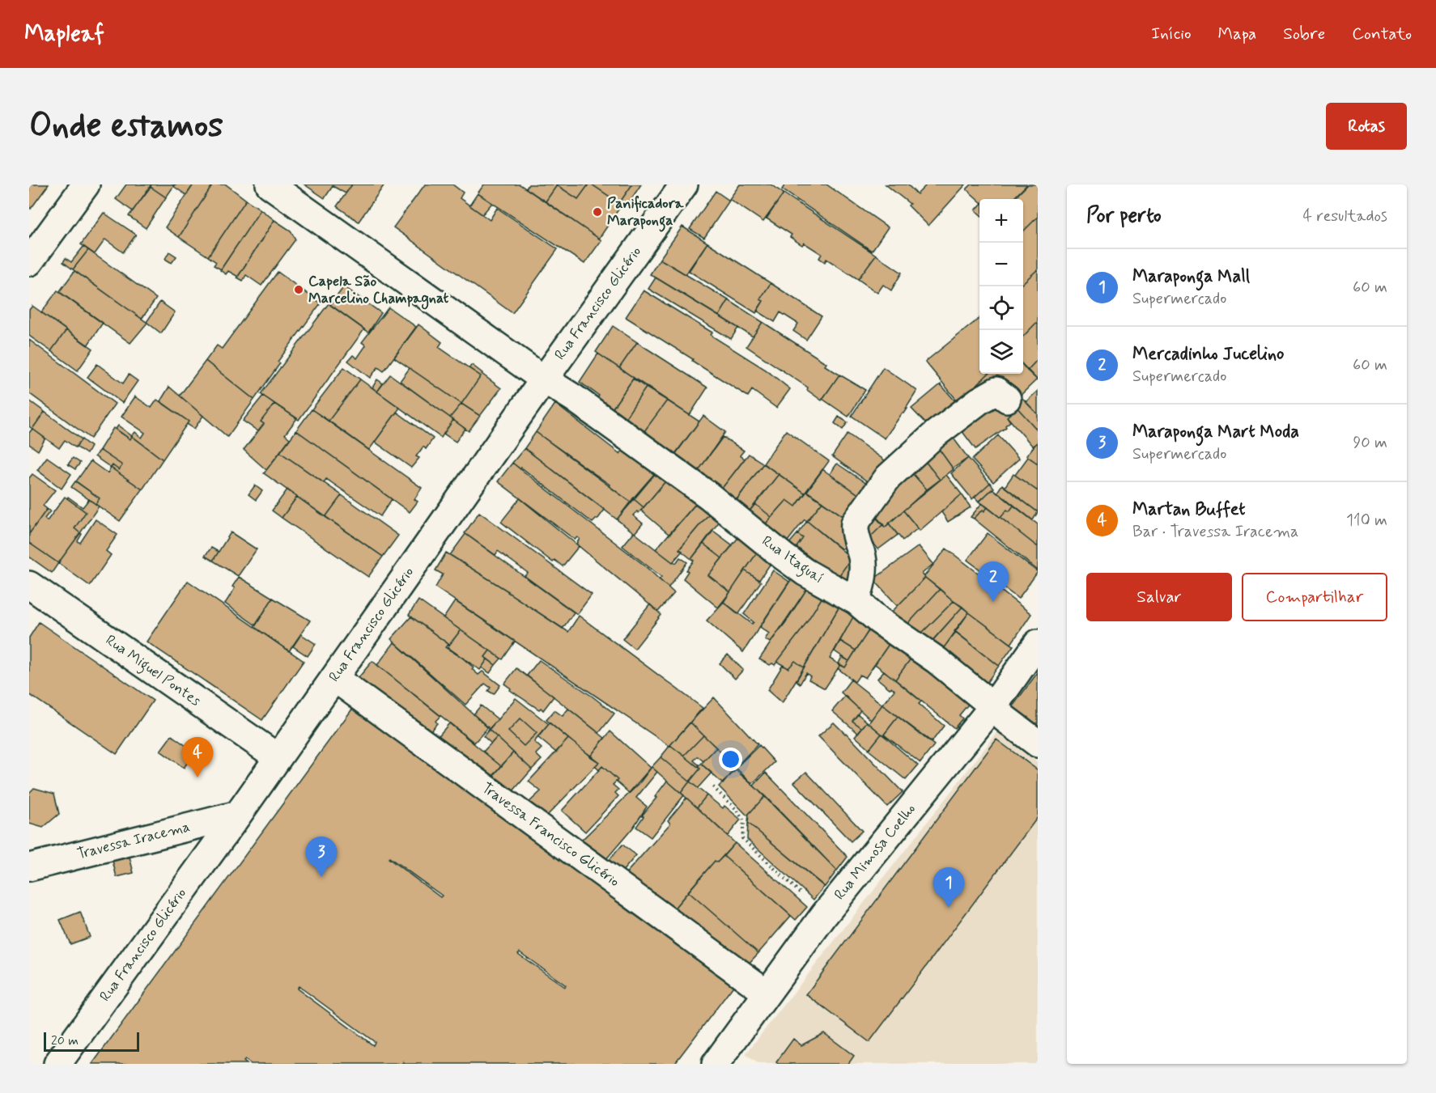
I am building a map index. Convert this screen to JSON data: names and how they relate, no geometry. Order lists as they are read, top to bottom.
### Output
{
  "streets": {
    "street": [
      "Rua Francisco Glicério",
      "Rua Itaguaí",
      "Rua Miguel Pontes",
      "Travessa Francisco Glicério",
      "Travessa Iracema",
      "Rua Mimosa Coelho"
    ]
  },
  "crossings": [
    ["Rua Francisco Glicério", "Rua Itaguaí"],
    ["Rua Francisco Glicério", "Rua Miguel Pontes"],
    ["Rua Francisco Glicério", "Travessa Francisco Glicério"],
    ["Rua Francisco Glicério", "Travessa Iracema"],
    ["Rua Itaguaí", "Rua Mimosa Coelho"],
    ["Travessa Francisco Glicério", "Rua Mimosa Coelho"]
  ],
  "places": ["Panificadora Maraponga", "Capela São Marcelino Champagnat"],
  "scale_bar": "20 m",
  "page": {
    "header": "Mapleaf",
    "nav": [
      "Início",
      "Mapa",
      "Sobre",
      "Contato"
    ],
    "buttons": [
      "Rotas",
      ["Salvar", "Compartilhar"]
    ],
    "title": "Onde estamos",
    "heading": ["Por perto", "4 resultados"],
    "map_buttons": ["+", "−"],
    "list": [
      {
        "mark": "1",
        "name": "Maraponga Mall",
        "note": "Supermercado",
        "value": "60 m"
      },
      {
        "mark": "2",
        "name": "Mercadinho Jucelino",
        "note": "Supermercado",
        "value": "60 m"
      },
      {
        "mark": "3",
        "name": "Maraponga Mart Moda",
        "note": "Supermercado",
        "value": "90 m"
      },
      {
        "mark": "4",
        "name": "Martan Buffet",
        "note": "Bar · Travessa Iracema",
        "value": "110 m"
      }
    ],
    "pins": [
      "2",
      "4",
      "3",
      "1"
    ],
    "scale": "20 m"
  }
}
